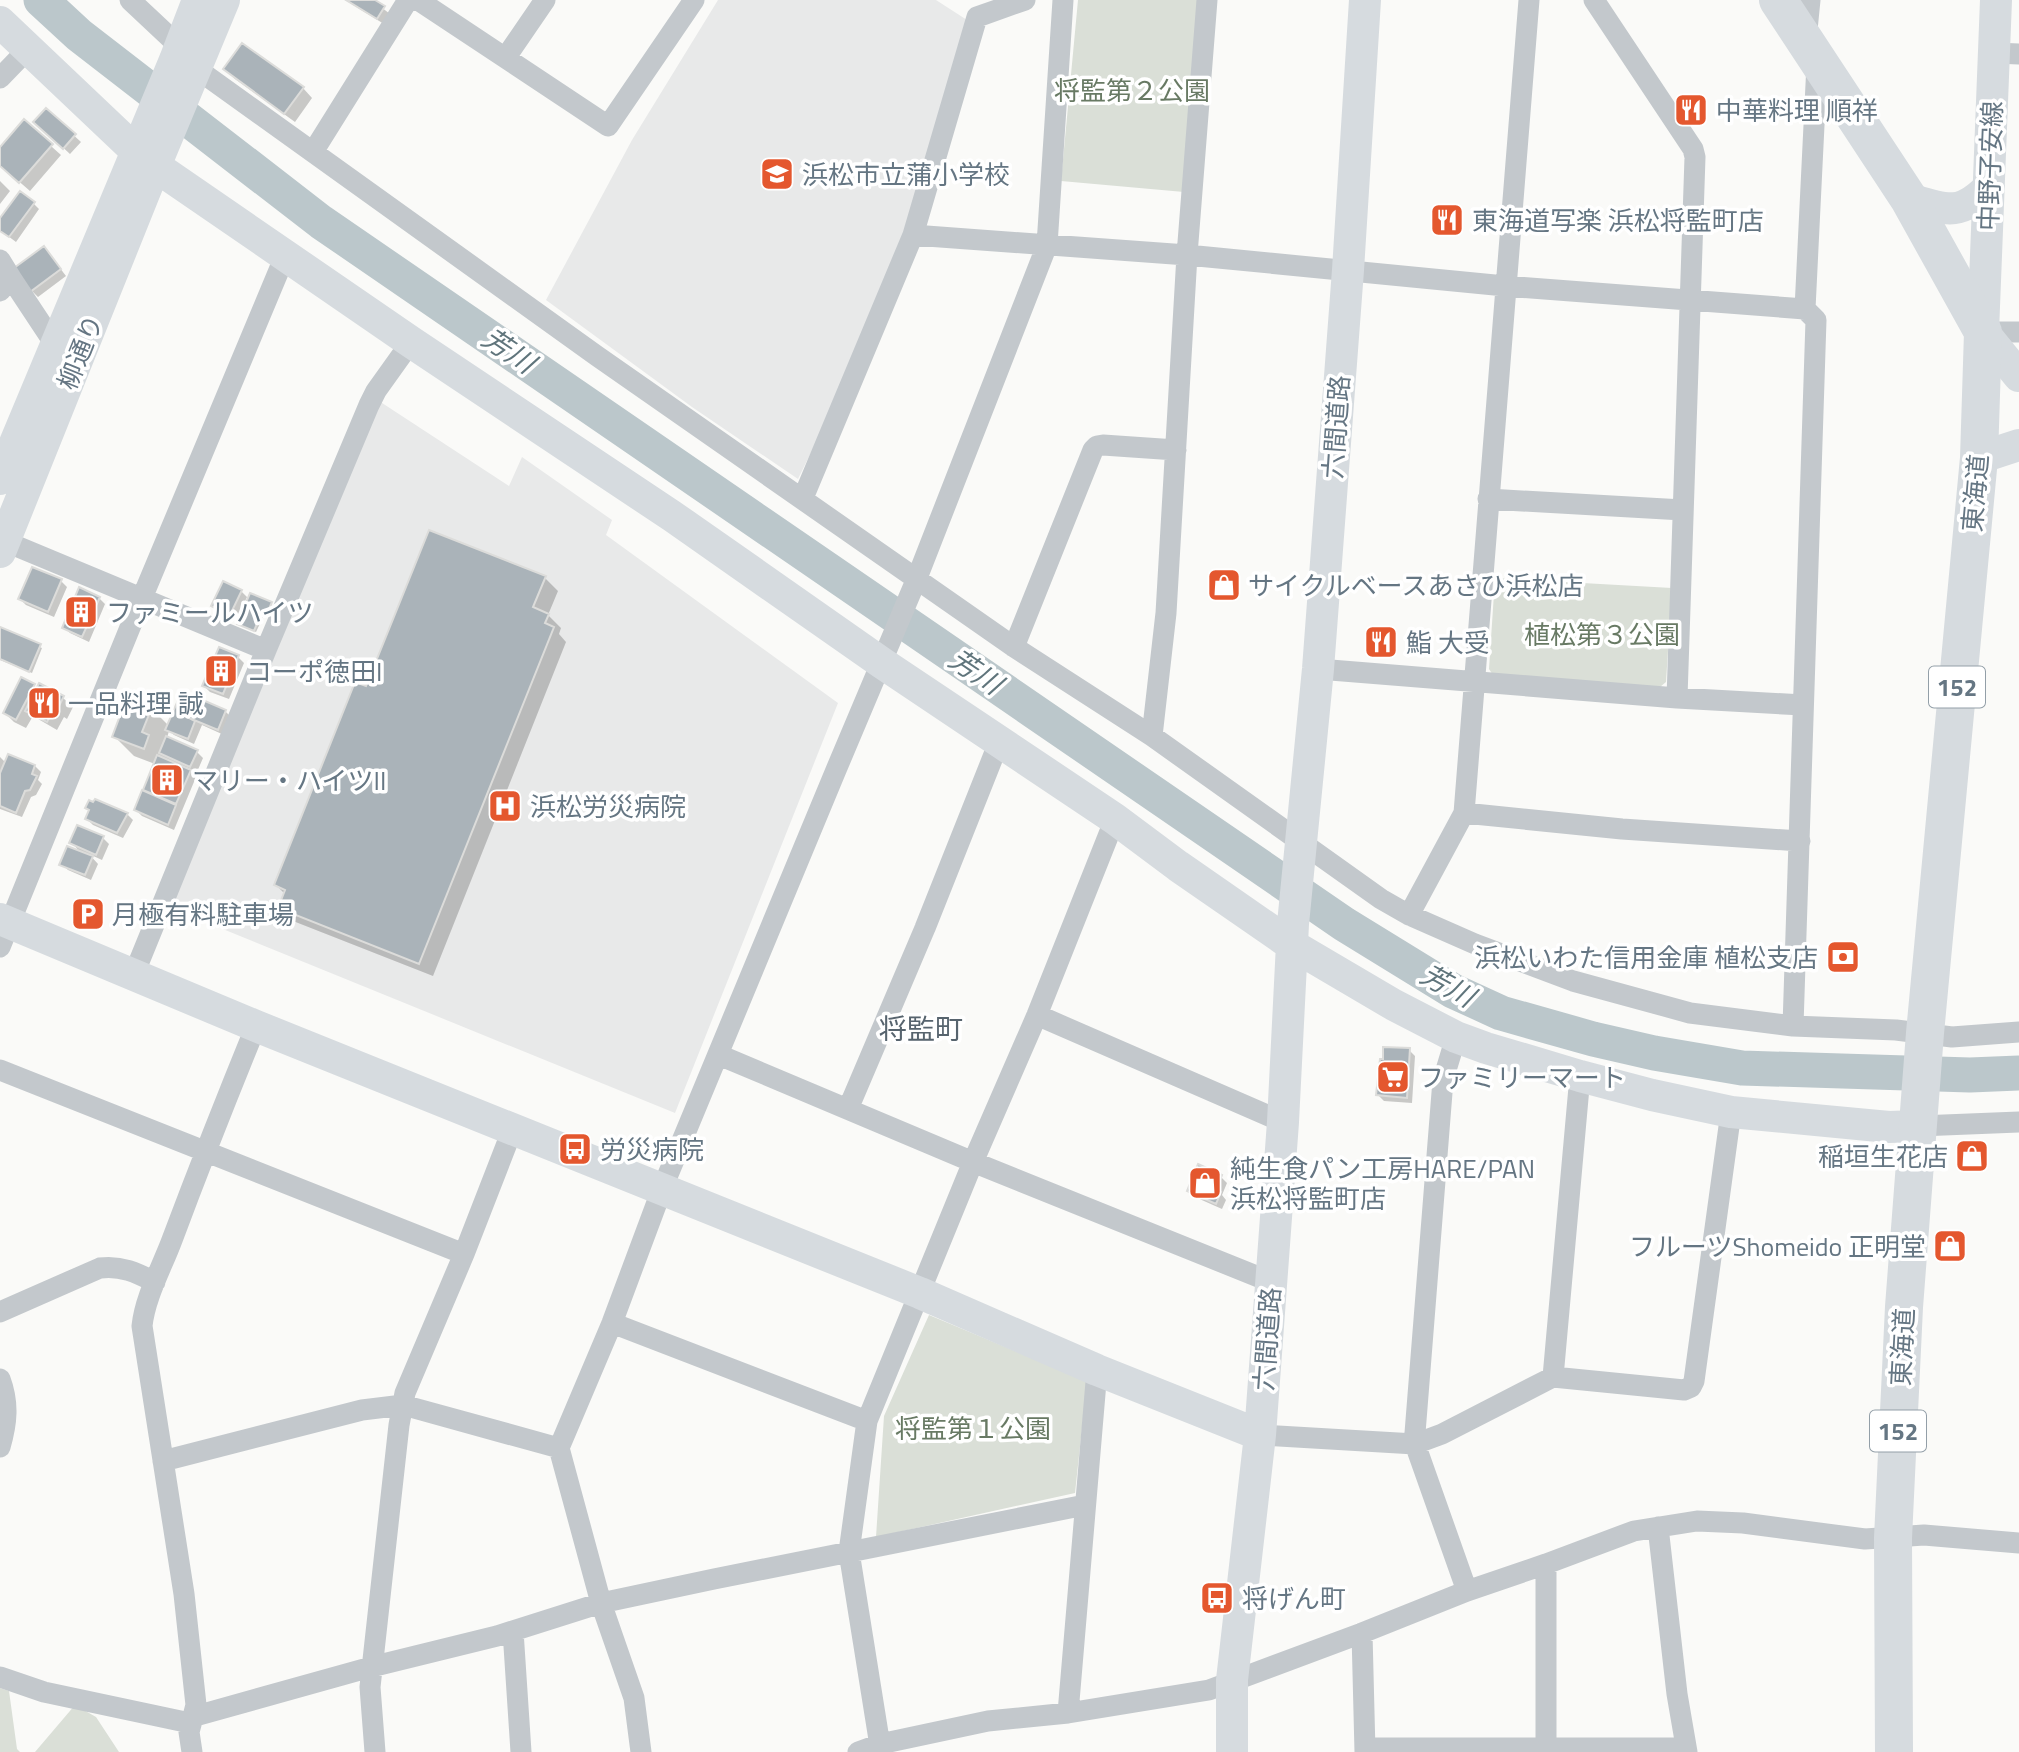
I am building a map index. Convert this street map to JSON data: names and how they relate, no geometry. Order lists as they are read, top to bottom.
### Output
{
  "streets": {
    "highway": ["東海道", "152"],
    "street": ["中野子安線", "柳通り", "六間道路"]
  },
  "crossings": [
    ["中野子安線", "東海道"],
    ["東海道", "152"]
  ],
  "districts": ["将監町"],
  "water": ["芳川"],
  "parks": ["将監第２公園", "植松第３公園", "将監第１公園"],
  "places": {
    "restaurant": [
      "中華料理 順祥",
      "東海道写楽 浜松将監町店",
      "鮨 大受",
      "一品料理 誠"
    ],
    "school or university": ["浜松市立蒲小学校"],
    "shop": [
      "サイクルベースあさひ浜松店",
      "稲垣生花店",
      "純生食パン工房HARE/PAN 浜松将監町店",
      "フルーツShomeido 正明堂"
    ],
    "building": ["ファミールハイツ", "コーポ徳田I", "マリー・ハイツII"],
    "hospital": ["浜松労災病院"],
    "parking": ["月極有料駐車場"],
    "bank": ["浜松いわた信用金庫 植松支店"],
    "supermarket": ["ファミリーマート"],
    "bus stop": ["労災病院", "将げん町"]
  }
}
